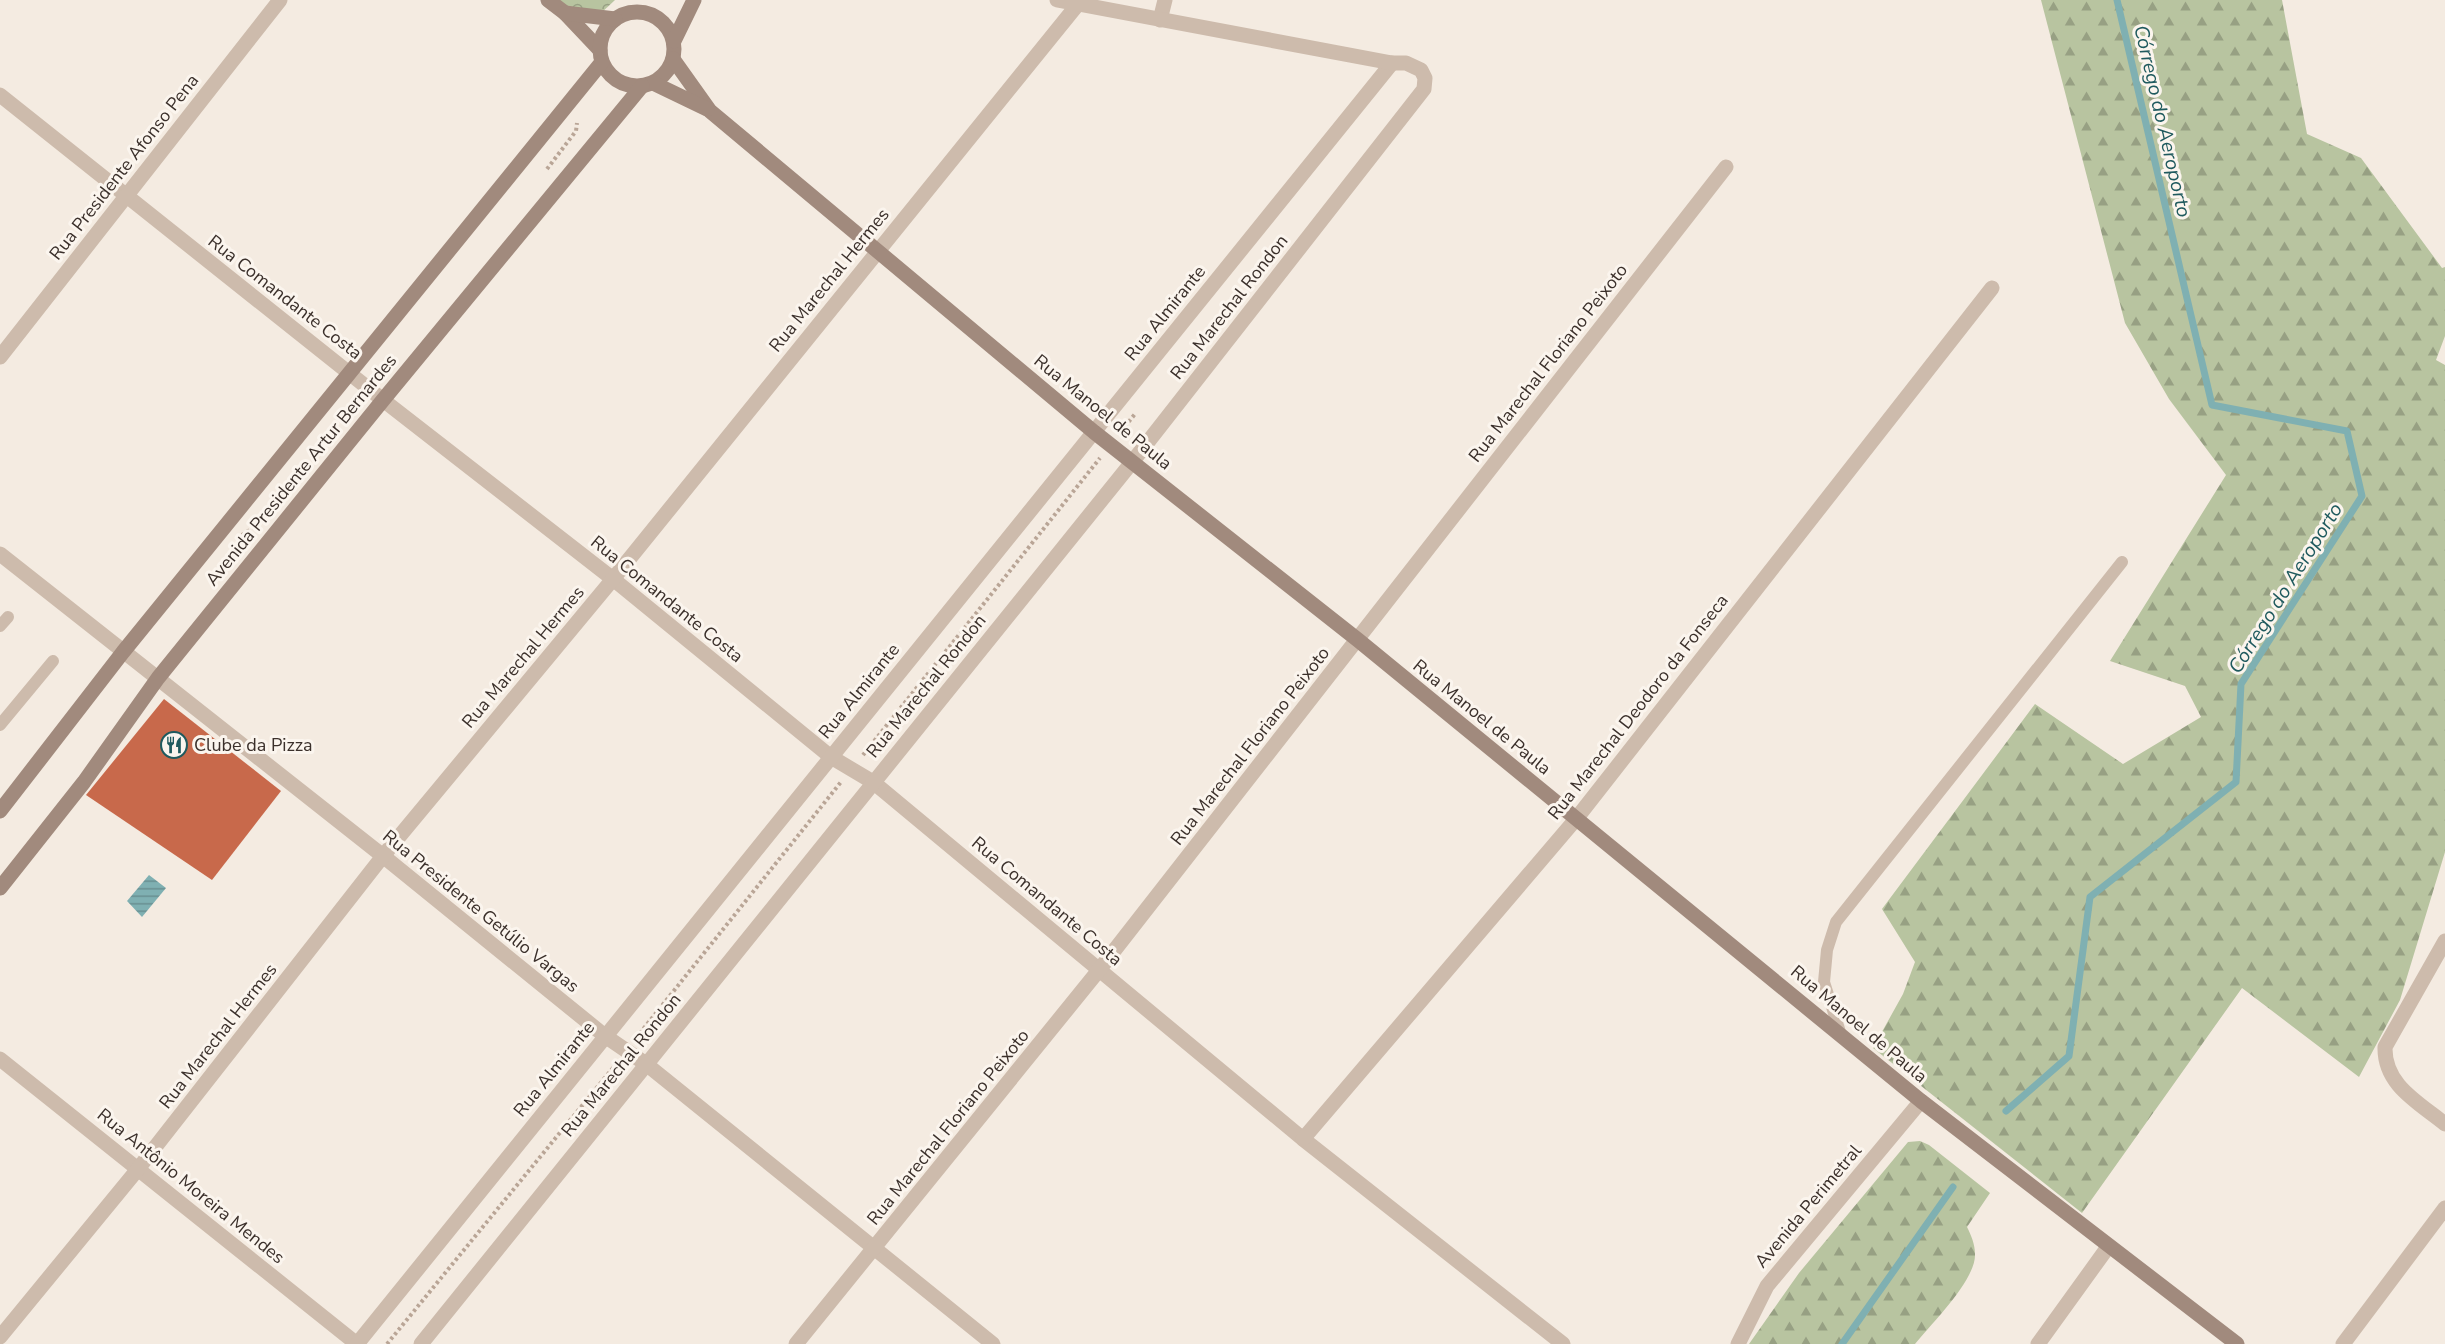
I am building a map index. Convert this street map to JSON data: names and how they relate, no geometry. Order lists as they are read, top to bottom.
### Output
{
  "streets": {
    "main road": ["Rua Manoel de Paula", "Avenida Presidente Artur Bernardes"],
    "street": [
      "Rua Presidente Afonso Pena",
      "Rua Marechal Hermes",
      "Rua Comandante Costa",
      "Rua Marechal Rondon",
      "Rua Almirante",
      "Rua Marechal Floriano Peixoto",
      "Rua Marechal Deodoro da Fonseca",
      "Rua Presidente Getúlio Vargas",
      "Rua Antônio Moreira Mendes",
      "Avenida Perimetral"
    ]
  },
  "crossings": [
    ["Rua Presidente Afonso Pena", "Rua Comandante Costa"],
    ["Rua Marechal Hermes", "Rua Comandante Costa"],
    ["Rua Marechal Hermes", "Rua Manoel de Paula"],
    ["Rua Marechal Hermes", "Rua Presidente Getúlio Vargas"],
    ["Rua Marechal Hermes", "Rua Antônio Moreira Mendes"],
    ["Rua Comandante Costa", "Rua Marechal Rondon"],
    ["Rua Comandante Costa", "Rua Almirante"],
    ["Rua Comandante Costa", "Rua Marechal Floriano Peixoto"],
    ["Rua Comandante Costa", "Avenida Presidente Artur Bernardes"],
    ["Rua Comandante Costa", "Rua Marechal Deodoro da Fonseca"],
    ["Rua Marechal Rondon", "Rua Almirante"],
    ["Rua Marechal Rondon", "Rua Manoel de Paula"],
    ["Rua Marechal Rondon", "Rua Presidente Getúlio Vargas"],
    ["Rua Almirante", "Rua Manoel de Paula"],
    ["Rua Almirante", "Rua Presidente Getúlio Vargas"],
    ["Rua Almirante", "Rua Antônio Moreira Mendes"],
    ["Rua Marechal Floriano Peixoto", "Rua Manoel de Paula"],
    ["Rua Marechal Floriano Peixoto", "Rua Presidente Getúlio Vargas"],
    ["Rua Manoel de Paula", "Avenida Presidente Artur Bernardes"],
    ["Rua Manoel de Paula", "Rua Marechal Deodoro da Fonseca"],
    ["Rua Manoel de Paula", "Avenida Perimetral"],
    ["Avenida Presidente Artur Bernardes", "Rua Presidente Getúlio Vargas"]
  ],
  "water": ["Córrego do Aeroporto"],
  "places": {
    "restaurant": ["Clube da Pizza"]
  }
}
